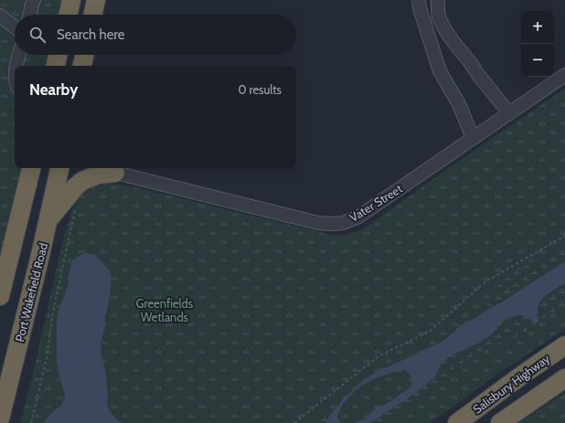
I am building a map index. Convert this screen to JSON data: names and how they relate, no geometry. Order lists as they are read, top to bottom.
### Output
{
  "streets": {
    "highway": ["Port Wakefield Road", "Salisbury Highway"],
    "street": ["Vater Street"]
  },
  "parks": ["Greenfields Wetlands"],
  "page": {
    "map_buttons": ["+", "−"],
    "search": "Search here",
    "heading": ["Nearby", "0 results"]
  }
}
